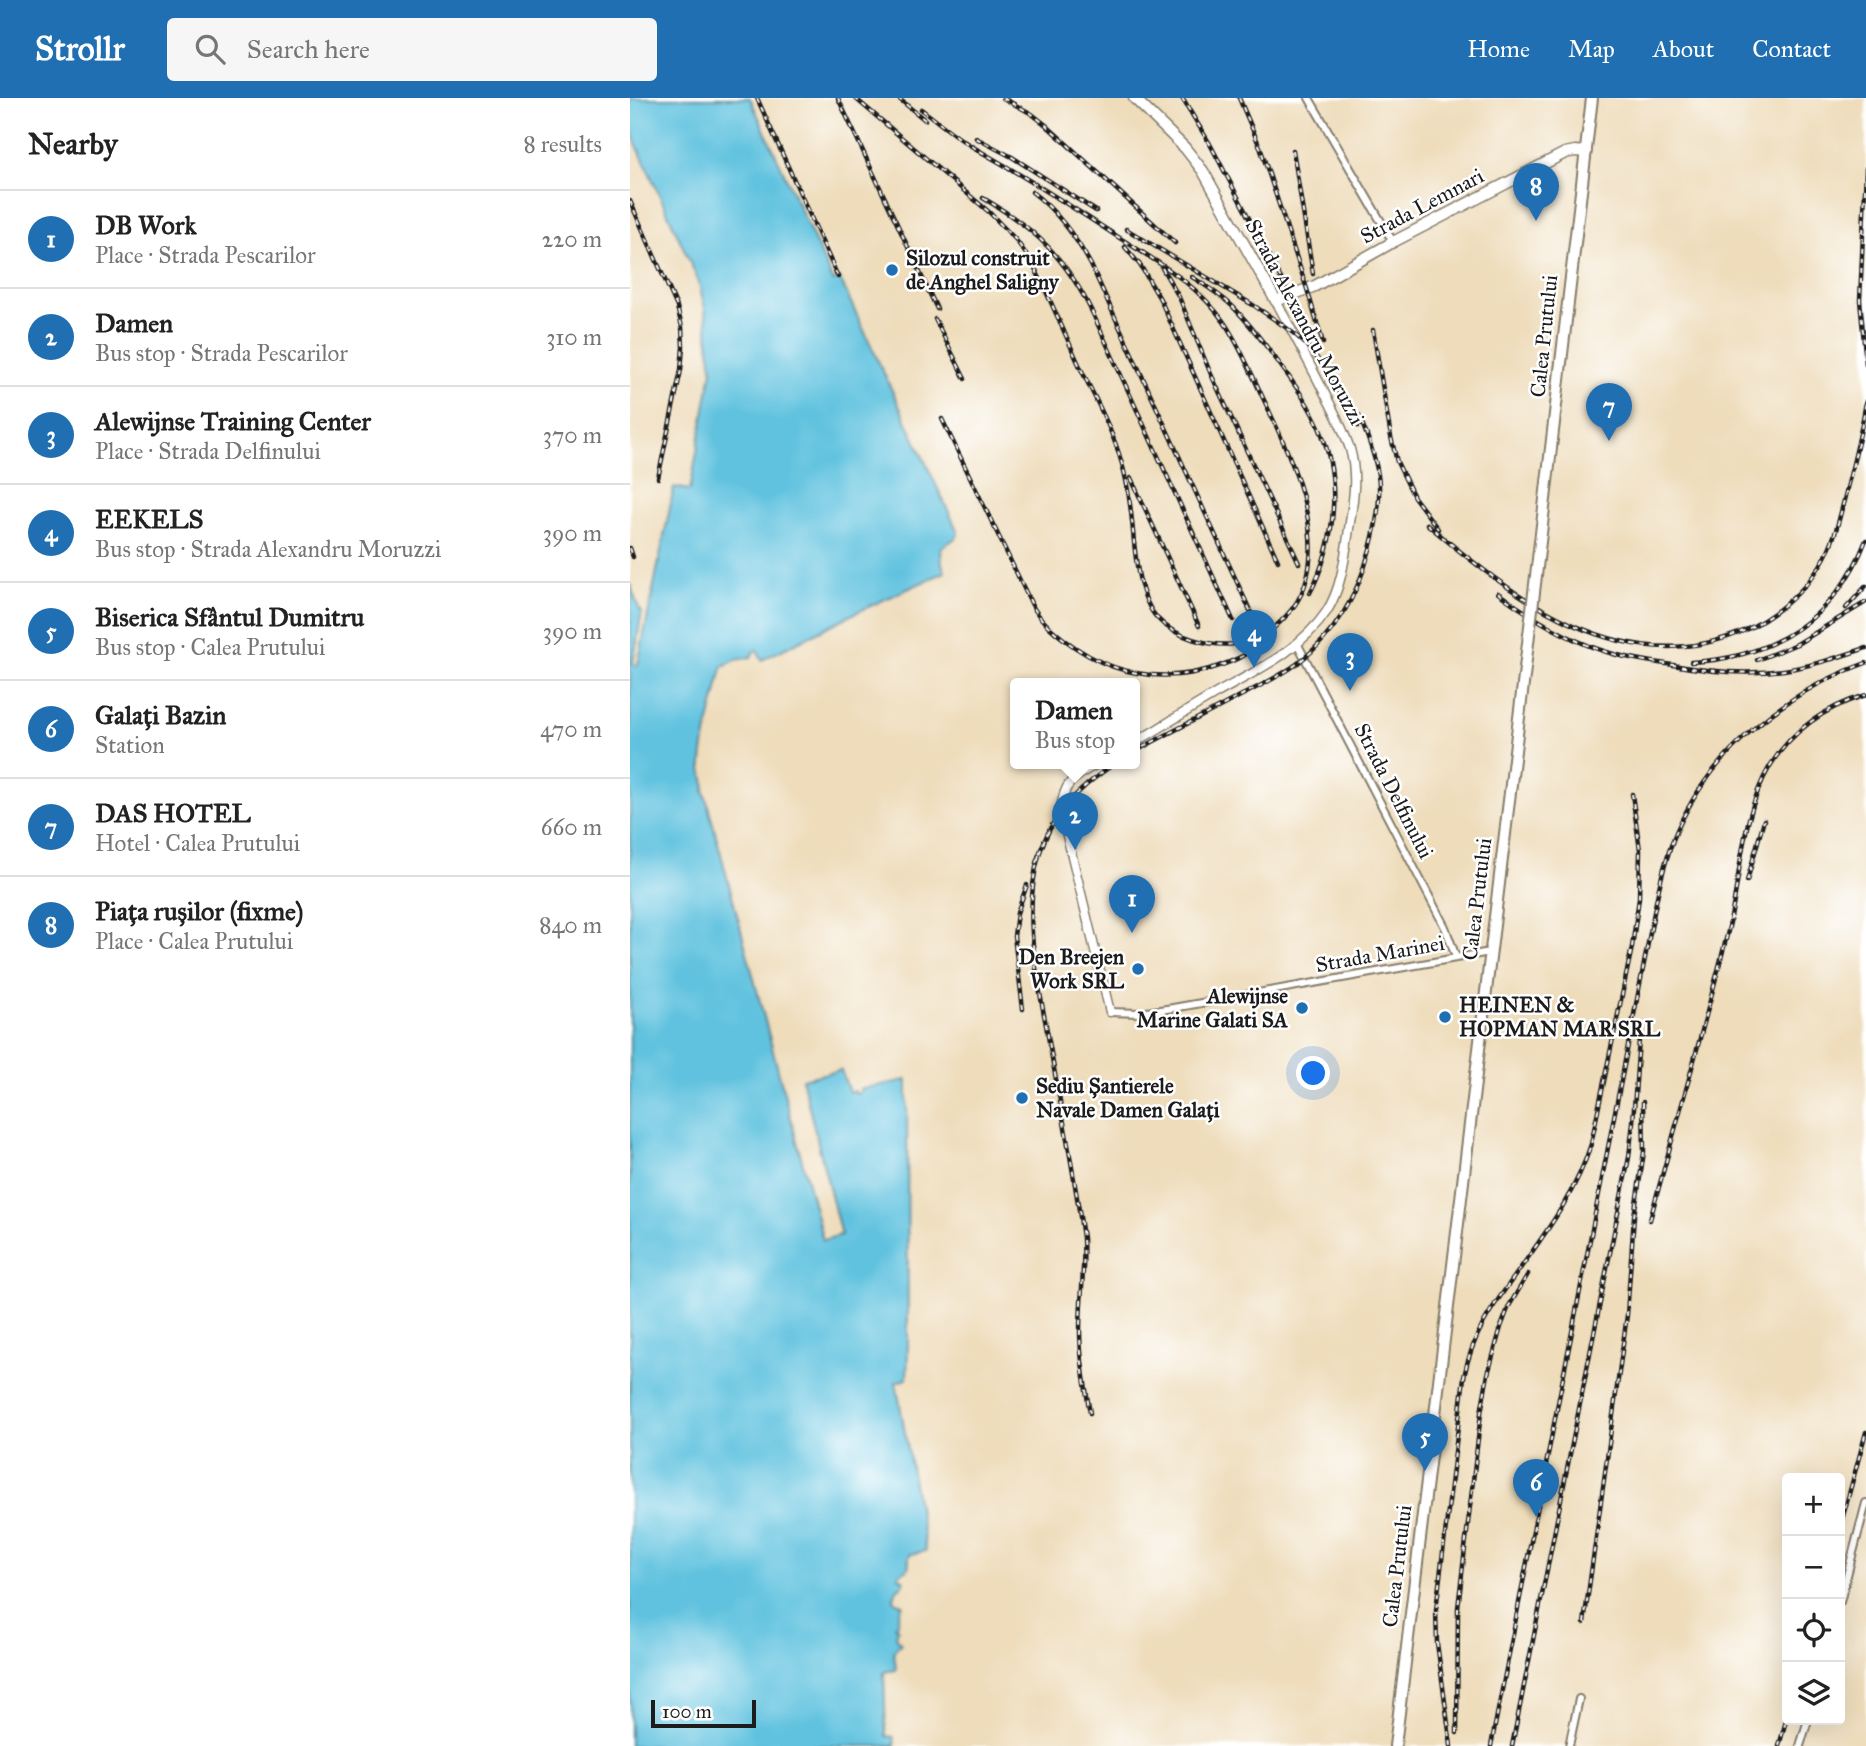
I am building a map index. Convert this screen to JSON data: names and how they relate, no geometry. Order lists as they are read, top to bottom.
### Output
{
  "streets": {
    "highway": ["Calea Prutului"],
    "main road": ["Strada Lemnari", "Strada Alexandru Moruzzi"],
    "street": ["Strada Delfinului", "Strada Marinei"]
  },
  "crossings": [
    ["Strada Lemnari", "Strada Alexandru Moruzzi"],
    ["Strada Lemnari", "Calea Prutului"],
    ["Strada Alexandru Moruzzi", "Strada Delfinului"],
    ["Calea Prutului", "Strada Marinei"],
    ["Strada Delfinului", "Strada Marinei"]
  ],
  "places": [
    "Silozul construit de Anghel Saligny",
    "Den Breejen Work SRL",
    "Alewijnse Marine Galati SA",
    "HEINEN & HOPMAN MAR SRL",
    "Sediu Șantierele Navale Damen Galați"
  ],
  "scale_bar": "100 m",
  "page": {
    "header": "Strollr",
    "search": "Search here",
    "nav": [
      "Home",
      "Map",
      "About",
      "Contact"
    ],
    "heading": ["Nearby", "8 results"],
    "pins": [
      "8",
      "7",
      "4",
      "3",
      "2",
      "1",
      "5",
      "6"
    ],
    "list": [
      {
        "mark": "1",
        "name": "DB Work",
        "note": "Place · Strada Pescarilor",
        "value": "220 m"
      },
      {
        "mark": "2",
        "name": "Damen",
        "note": "Bus stop · Strada Pescarilor",
        "value": "310 m"
      },
      {
        "mark": "3",
        "name": "Alewijnse Training Center",
        "note": "Place · Strada Delfinului",
        "value": "370 m"
      },
      {
        "mark": "4",
        "name": "EEKELS",
        "note": "Bus stop · Strada Alexandru Moruzzi",
        "value": "390 m"
      },
      {
        "mark": "5",
        "name": "Biserica Sfântul Dumitru",
        "note": "Bus stop · Calea Prutului",
        "value": "390 m"
      },
      {
        "mark": "6",
        "name": "Galați Bazin",
        "note": "Station",
        "value": "470 m"
      },
      {
        "mark": "7",
        "name": "DAS HOTEL",
        "note": "Hotel · Calea Prutului",
        "value": "660 m"
      },
      {
        "mark": "8",
        "name": "Piața rușilor (fixme)",
        "note": "Place · Calea Prutului",
        "value": "840 m"
      }
    ],
    "popup": ["Damen", "Bus stop"],
    "map_buttons": ["+", "−"],
    "scale": "100 m"
  }
}
